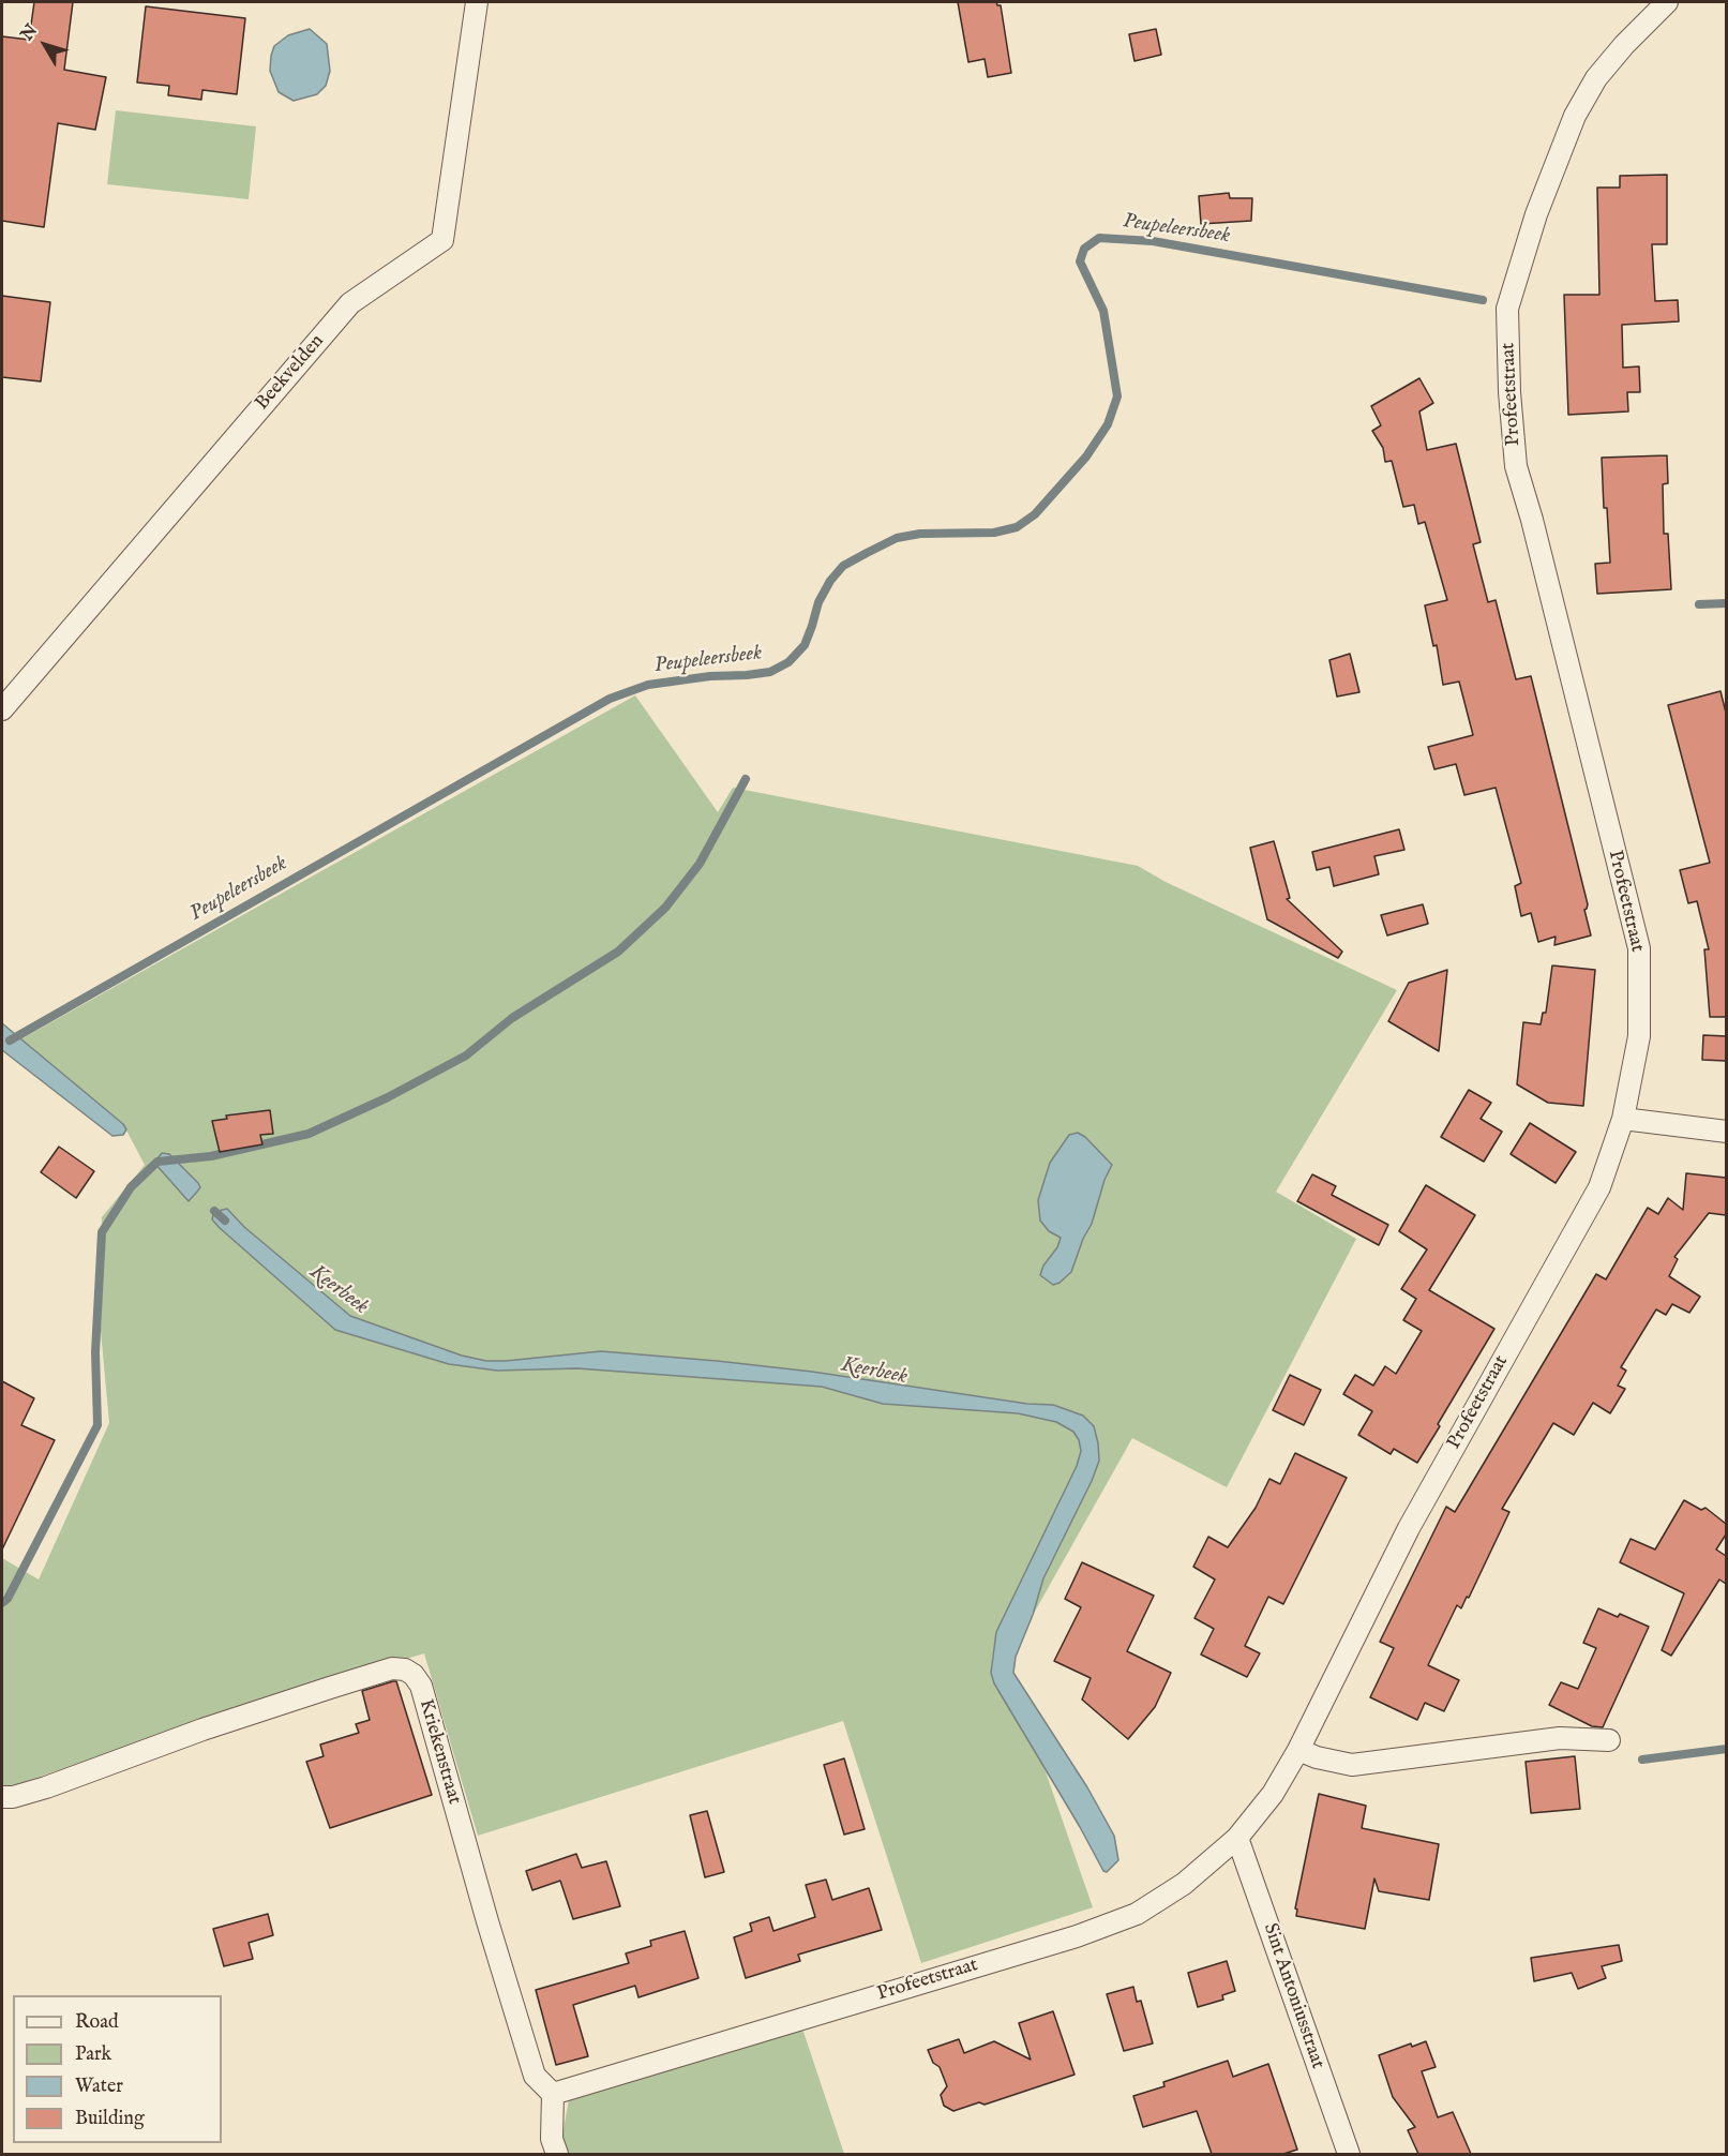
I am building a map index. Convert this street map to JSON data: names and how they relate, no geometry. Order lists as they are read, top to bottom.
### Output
{
  "streets": {
    "street": [
      "Beekvelden",
      "Profeetstraat",
      "Kriekenstraat",
      "Sint Antoniusstraat"
    ]
  },
  "crossings": [
    ["Profeetstraat", "Kriekenstraat"],
    ["Profeetstraat", "Sint Antoniusstraat"]
  ],
  "water": ["Peupeleersbeek", "Keerbeek"],
  "legend": [
    "Road",
    "Park",
    "Water",
    "Building"
  ],
  "north": "top left"
}
